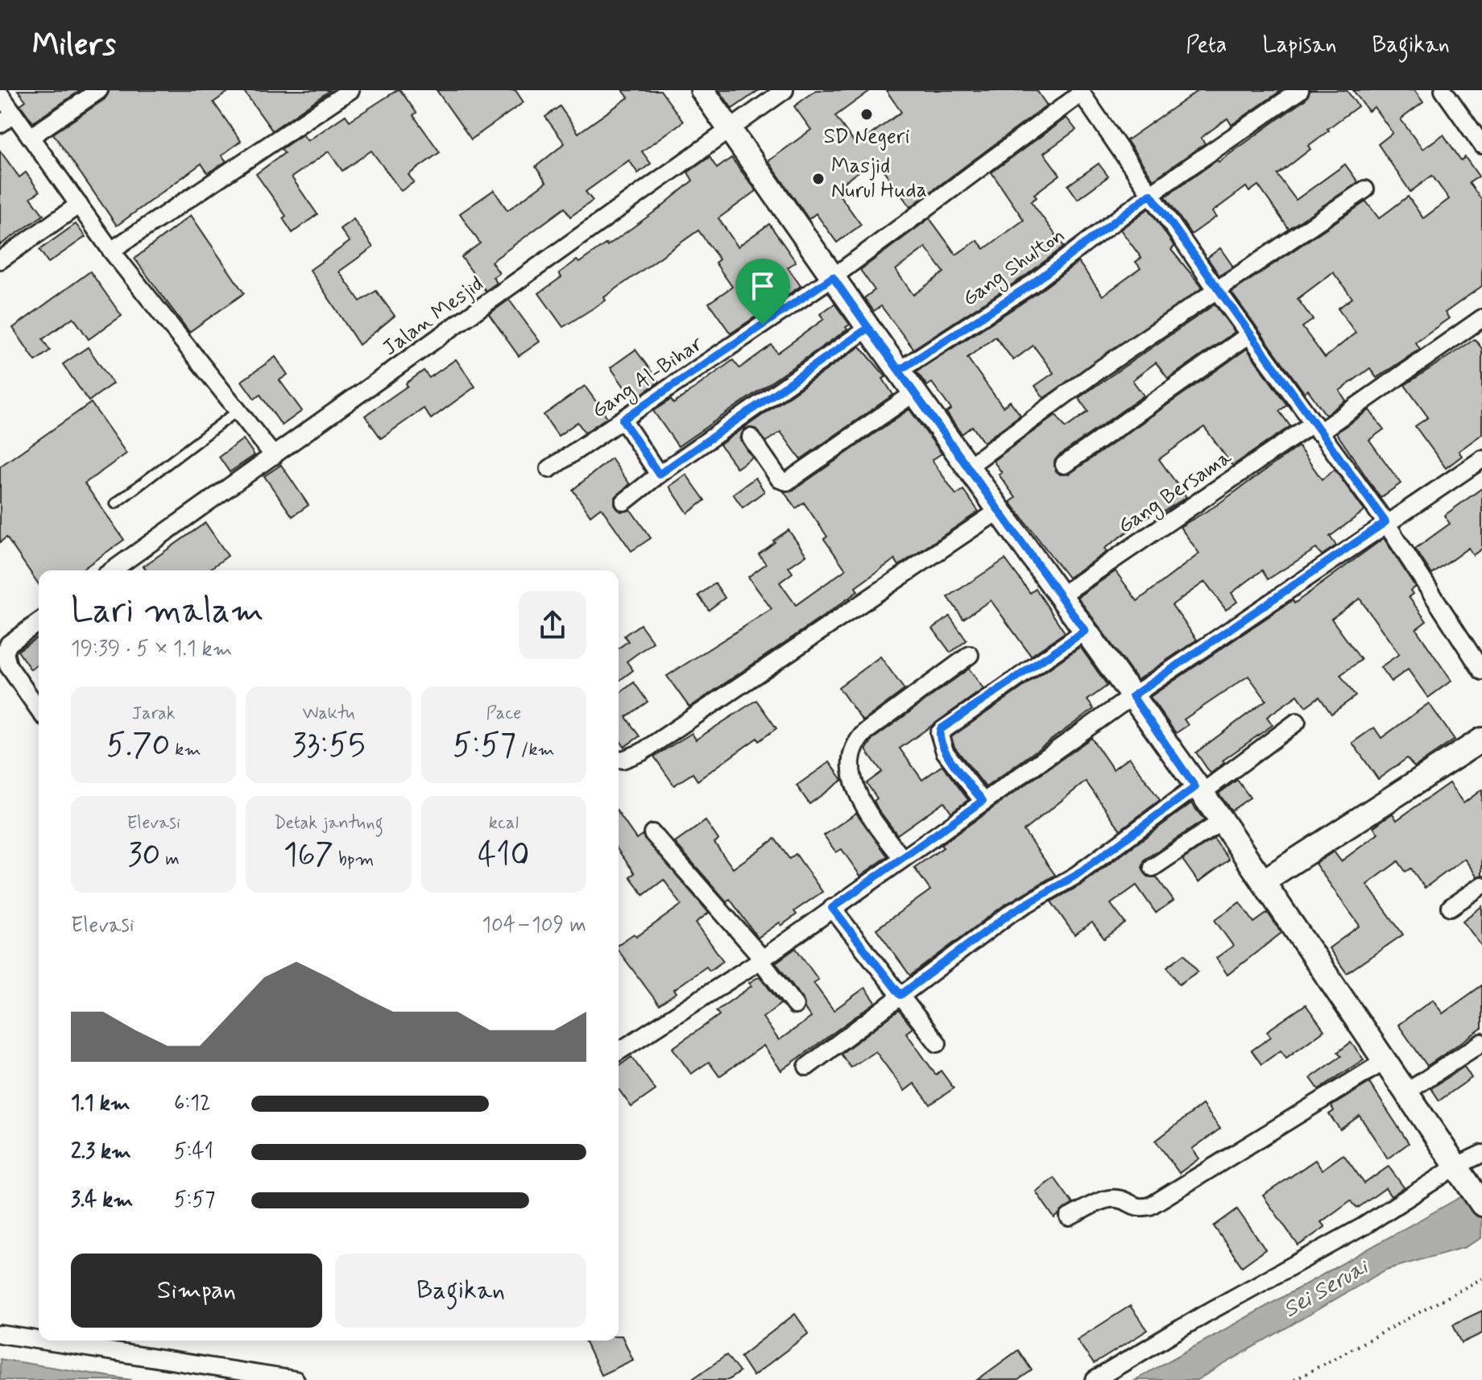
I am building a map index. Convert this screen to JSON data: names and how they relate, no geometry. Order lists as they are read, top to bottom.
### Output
{
  "streets": {
    "street": [
      "Gang Shulton",
      "Jalan Mesjid",
      "Gang Al-Bihar",
      "Gang Bersama"
    ]
  },
  "water": ["Sei Seruai"],
  "places": ["SD Negeri", "Masjid Nurul Huda"],
  "page": {
    "header": "Milers",
    "nav": ["Peta", "Lapisan", "Bagikan"],
    "heading": ["Lari malam", "19:39 · 5 × 1.1 km"],
    "stats": [
      ["Jarak", "5.70 km"],
      ["Waktu", "33:55"],
      ["Pace", "5:57 /km"],
      ["Elevasi", "30 m"],
      ["Detak jantung", "167 bpm"],
      ["kcal", "410"]
    ],
    "chart": ["Elevasi", "104–109 m"],
    "list": [
      {
        "name": "1.1 km",
        "note": "6:12"
      },
      {
        "name": "2.3 km",
        "note": "5:41"
      },
      {
        "name": "3.4 km",
        "note": "5:57"
      }
    ],
    "buttons": ["Simpan", "Bagikan"]
  }
}
